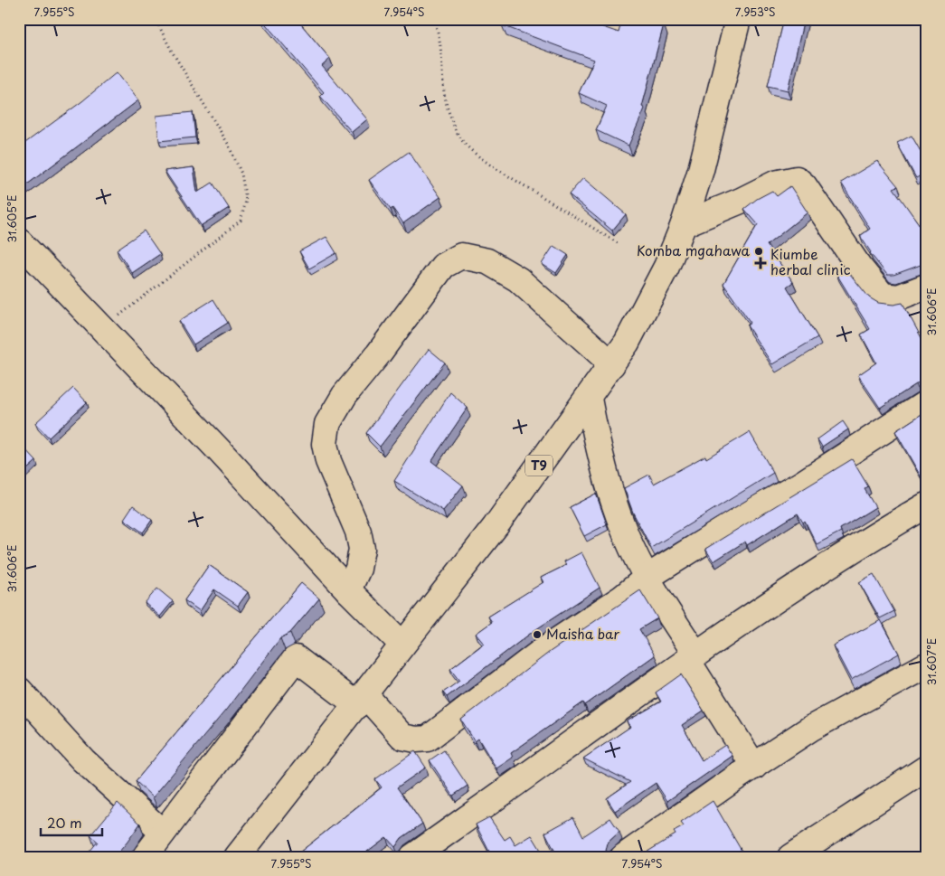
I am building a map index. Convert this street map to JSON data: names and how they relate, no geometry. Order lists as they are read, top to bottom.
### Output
{
  "streets": {
    "main road": ["T9"]
  },
  "places": {
    "other": ["Komba mgahawa", "Maisha bar"],
    "health": ["Kiumbe herbal clinic"]
  },
  "scale_bar": "20 m",
  "coordinates": [
    "7.955°S",
    "7.954°S",
    "7.953°S",
    "31.605°E",
    "31.606°E",
    "31.607°E"
  ]
}
